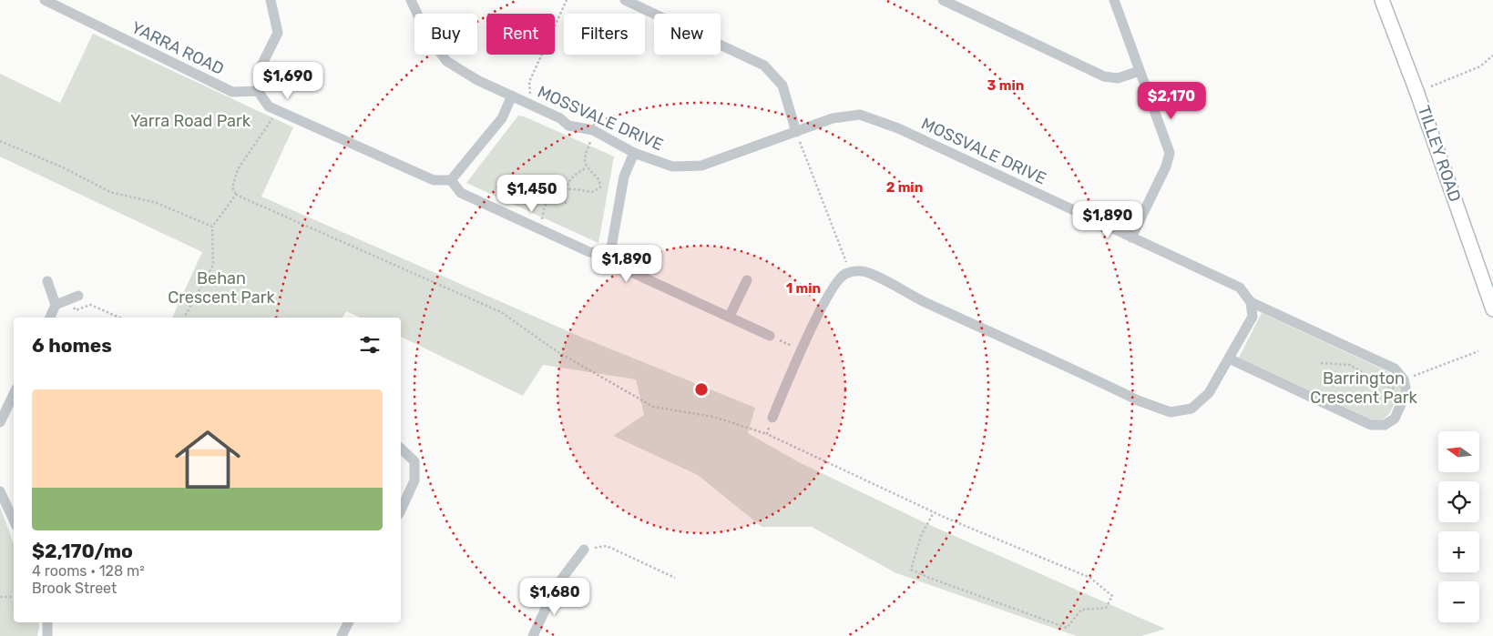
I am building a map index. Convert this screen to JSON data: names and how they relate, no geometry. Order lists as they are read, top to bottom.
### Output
{
  "streets": {
    "main road": ["TILLEY ROAD"],
    "street": ["YARRA ROAD", "MOSSVALE DRIVE"]
  },
  "parks": ["Yarra Road Park", "Behan Crescent Park", "Barrington Crescent Park"],
  "north": "left",
  "page": {
    "chip": [
      "Buy",
      "Rent",
      "Filters",
      "New"
    ],
    "price": [
      "$1,690",
      "$2,170",
      "$1,450",
      "$1,890",
      "$1,890",
      "$1,680"
    ],
    "heading": "6 homes",
    "list": [
      {
        "name": "$2,170/mo",
        "note": "4 rooms · 128 m² · Brook Street"
      }
    ],
    "map_buttons": ["+", "−"]
  },
  "rings": ["3 min", "2 min", "1 min"]
}
